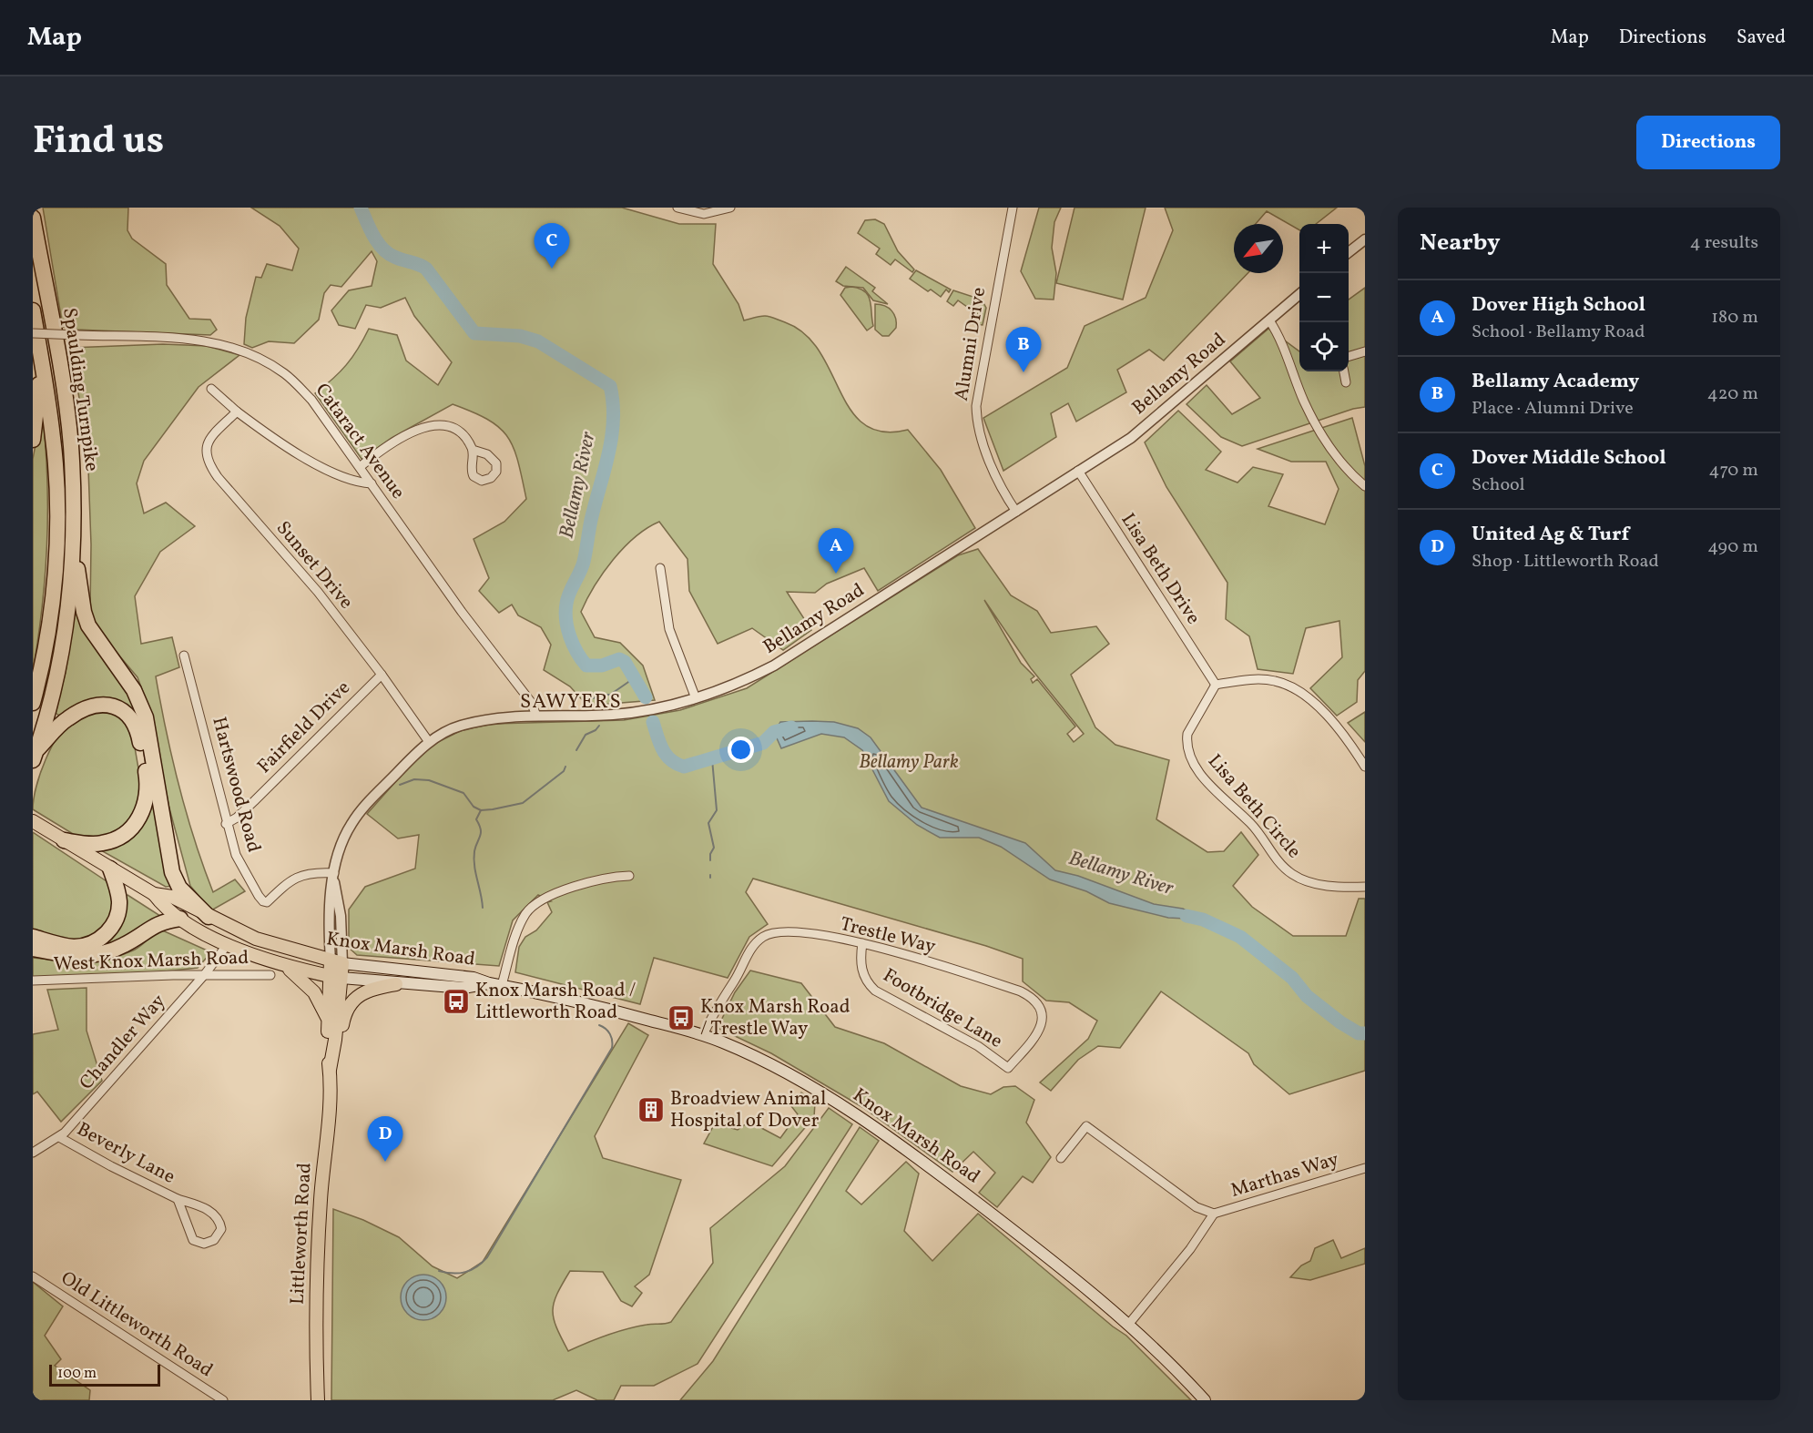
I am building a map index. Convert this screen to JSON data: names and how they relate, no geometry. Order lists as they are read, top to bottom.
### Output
{
  "streets": {
    "highway": ["Spaulding Turnpike"],
    "main road": ["Knox Marsh Road", "Littleworth Road"],
    "street": [
      "Alumni Drive",
      "Bellamy Road",
      "Cataract Avenue",
      "Sunset Drive",
      "Lisa Beth Drive",
      "Fairfield Drive",
      "Hartswood Road",
      "Lisa Beth Circle",
      "Trestle Way",
      "West Knox Marsh Road",
      "Footbridge Lane",
      "Chandler Way",
      "Beverly Lane",
      "Marthas Way",
      "Old Littleworth Road"
    ]
  },
  "crossings": [
    ["Alumni Drive", "Bellamy Road"],
    ["Bellamy Road", "Cataract Avenue"],
    ["Bellamy Road", "Sunset Drive"],
    ["Bellamy Road", "Lisa Beth Drive"],
    ["Bellamy Road", "Hartswood Road"],
    ["Bellamy Road", "Knox Marsh Road"],
    ["Bellamy Road", "Littleworth Road"],
    ["Sunset Drive", "Fairfield Drive"],
    ["Lisa Beth Drive", "Lisa Beth Circle"],
    ["Fairfield Drive", "Hartswood Road"],
    ["Trestle Way", "Knox Marsh Road"],
    ["Trestle Way", "Footbridge Lane"],
    ["Knox Marsh Road", "Chandler Way"],
    ["Knox Marsh Road", "Littleworth Road"],
    ["West Knox Marsh Road", "Chandler Way"],
    ["Chandler Way", "Beverly Lane"]
  ],
  "districts": ["SAWYERS"],
  "water": ["Bellamy River"],
  "parks": ["Bellamy Park"],
  "places": {
    "bus stop": ["Knox Marsh Road / Littleworth Road", "Knox Marsh Road / Trestle Way"],
    "building": ["Broadview Animal Hospital of Dover"]
  },
  "scale_bar": "100 m",
  "north": "bottom left",
  "page": {
    "header": "Map",
    "nav": ["Map", "Directions", "Saved"],
    "title": "Find us",
    "buttons": "Directions",
    "heading": ["Nearby", "4 results"],
    "pins": [
      "C",
      "B",
      "A",
      "D"
    ],
    "map_buttons": ["+", "−"],
    "list": [
      {
        "mark": "A",
        "name": "Dover High School",
        "note": "School · Bellamy Road",
        "value": "180 m"
      },
      {
        "mark": "B",
        "name": "Bellamy Academy",
        "note": "Place · Alumni Drive",
        "value": "420 m"
      },
      {
        "mark": "C",
        "name": "Dover Middle School",
        "note": "School",
        "value": "470 m"
      },
      {
        "mark": "D",
        "name": "United Ag & Turf",
        "note": "Shop · Littleworth Road",
        "value": "490 m"
      }
    ],
    "scale": "100 m"
  }
}
